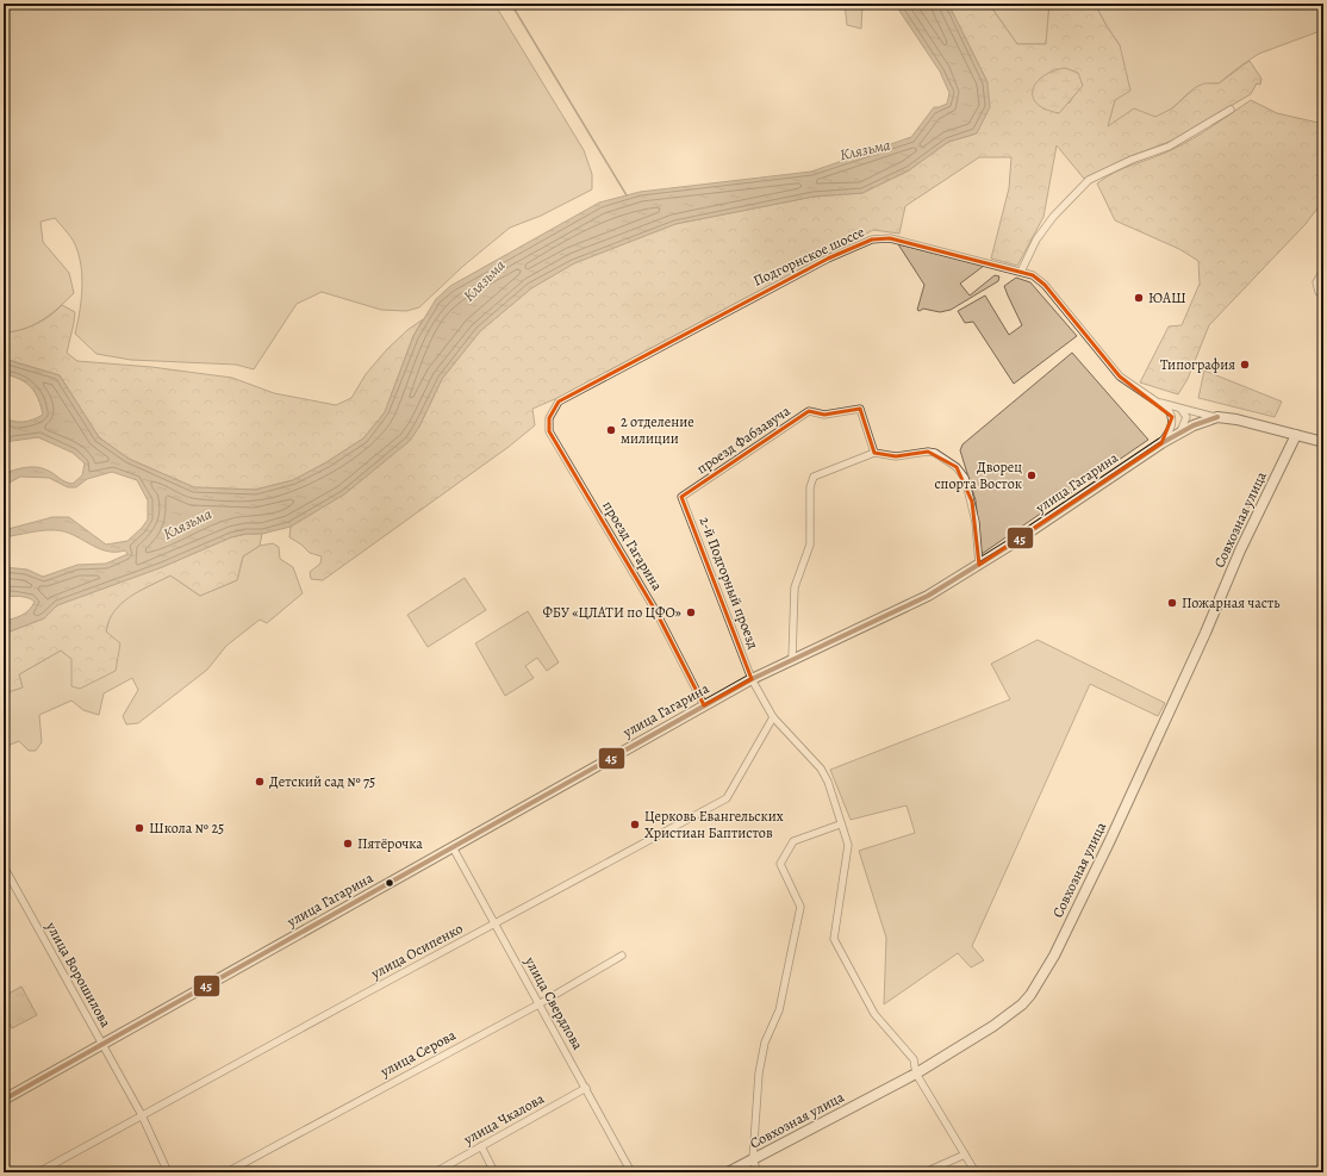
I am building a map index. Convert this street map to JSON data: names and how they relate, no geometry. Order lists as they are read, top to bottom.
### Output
{
  "streets": {
    "main road": ["улица Гагарина", "Совхозная улица"],
    "street": [
      "Подгорнское шоссе",
      "проезд Фабзавуча",
      "проезд Гагарина",
      "2-й Подгорный проезд",
      "улица Осипенко",
      "улица Ворошилова",
      "улица Свердлова",
      "улица Серова",
      "улица Чкалова"
    ]
  },
  "crossings": [
    ["Подгорнское шоссе", "улица Гагарина"],
    ["Подгорнское шоссе", "проезд Гагарина"],
    ["проезд Фабзавуча", "2-й Подгорный проезд"],
    ["улица Гагарина", "проезд Гагарина"],
    ["улица Гагарина", "2-й Подгорный проезд"],
    ["улица Гагарина", "улица Ворошилова"],
    ["улица Гагарина", "улица Свердлова"],
    ["Совхозная улица", "2-й Подгорный проезд"],
    ["2-й Подгорный проезд", "улица Осипенко"],
    ["улица Осипенко", "улица Ворошилова"],
    ["улица Осипенко", "улица Свердлова"],
    ["улица Свердлова", "улица Серова"],
    ["улица Свердлова", "улица Чкалова"]
  ],
  "water": ["Клязьма"],
  "places": [
    "ЮАШ",
    "Типография",
    "2 отделение милиции",
    "Дворец спорта Восток",
    "Пожарная часть",
    "ФБУ «ЦЛАТИ по ЦФО»",
    "Детский сад № 75",
    "Церковь Евангельских Христиан Баптистов",
    "Школа № 25",
    "Пятёрочка"
  ],
  "lines": ["transit line 45"]
}
